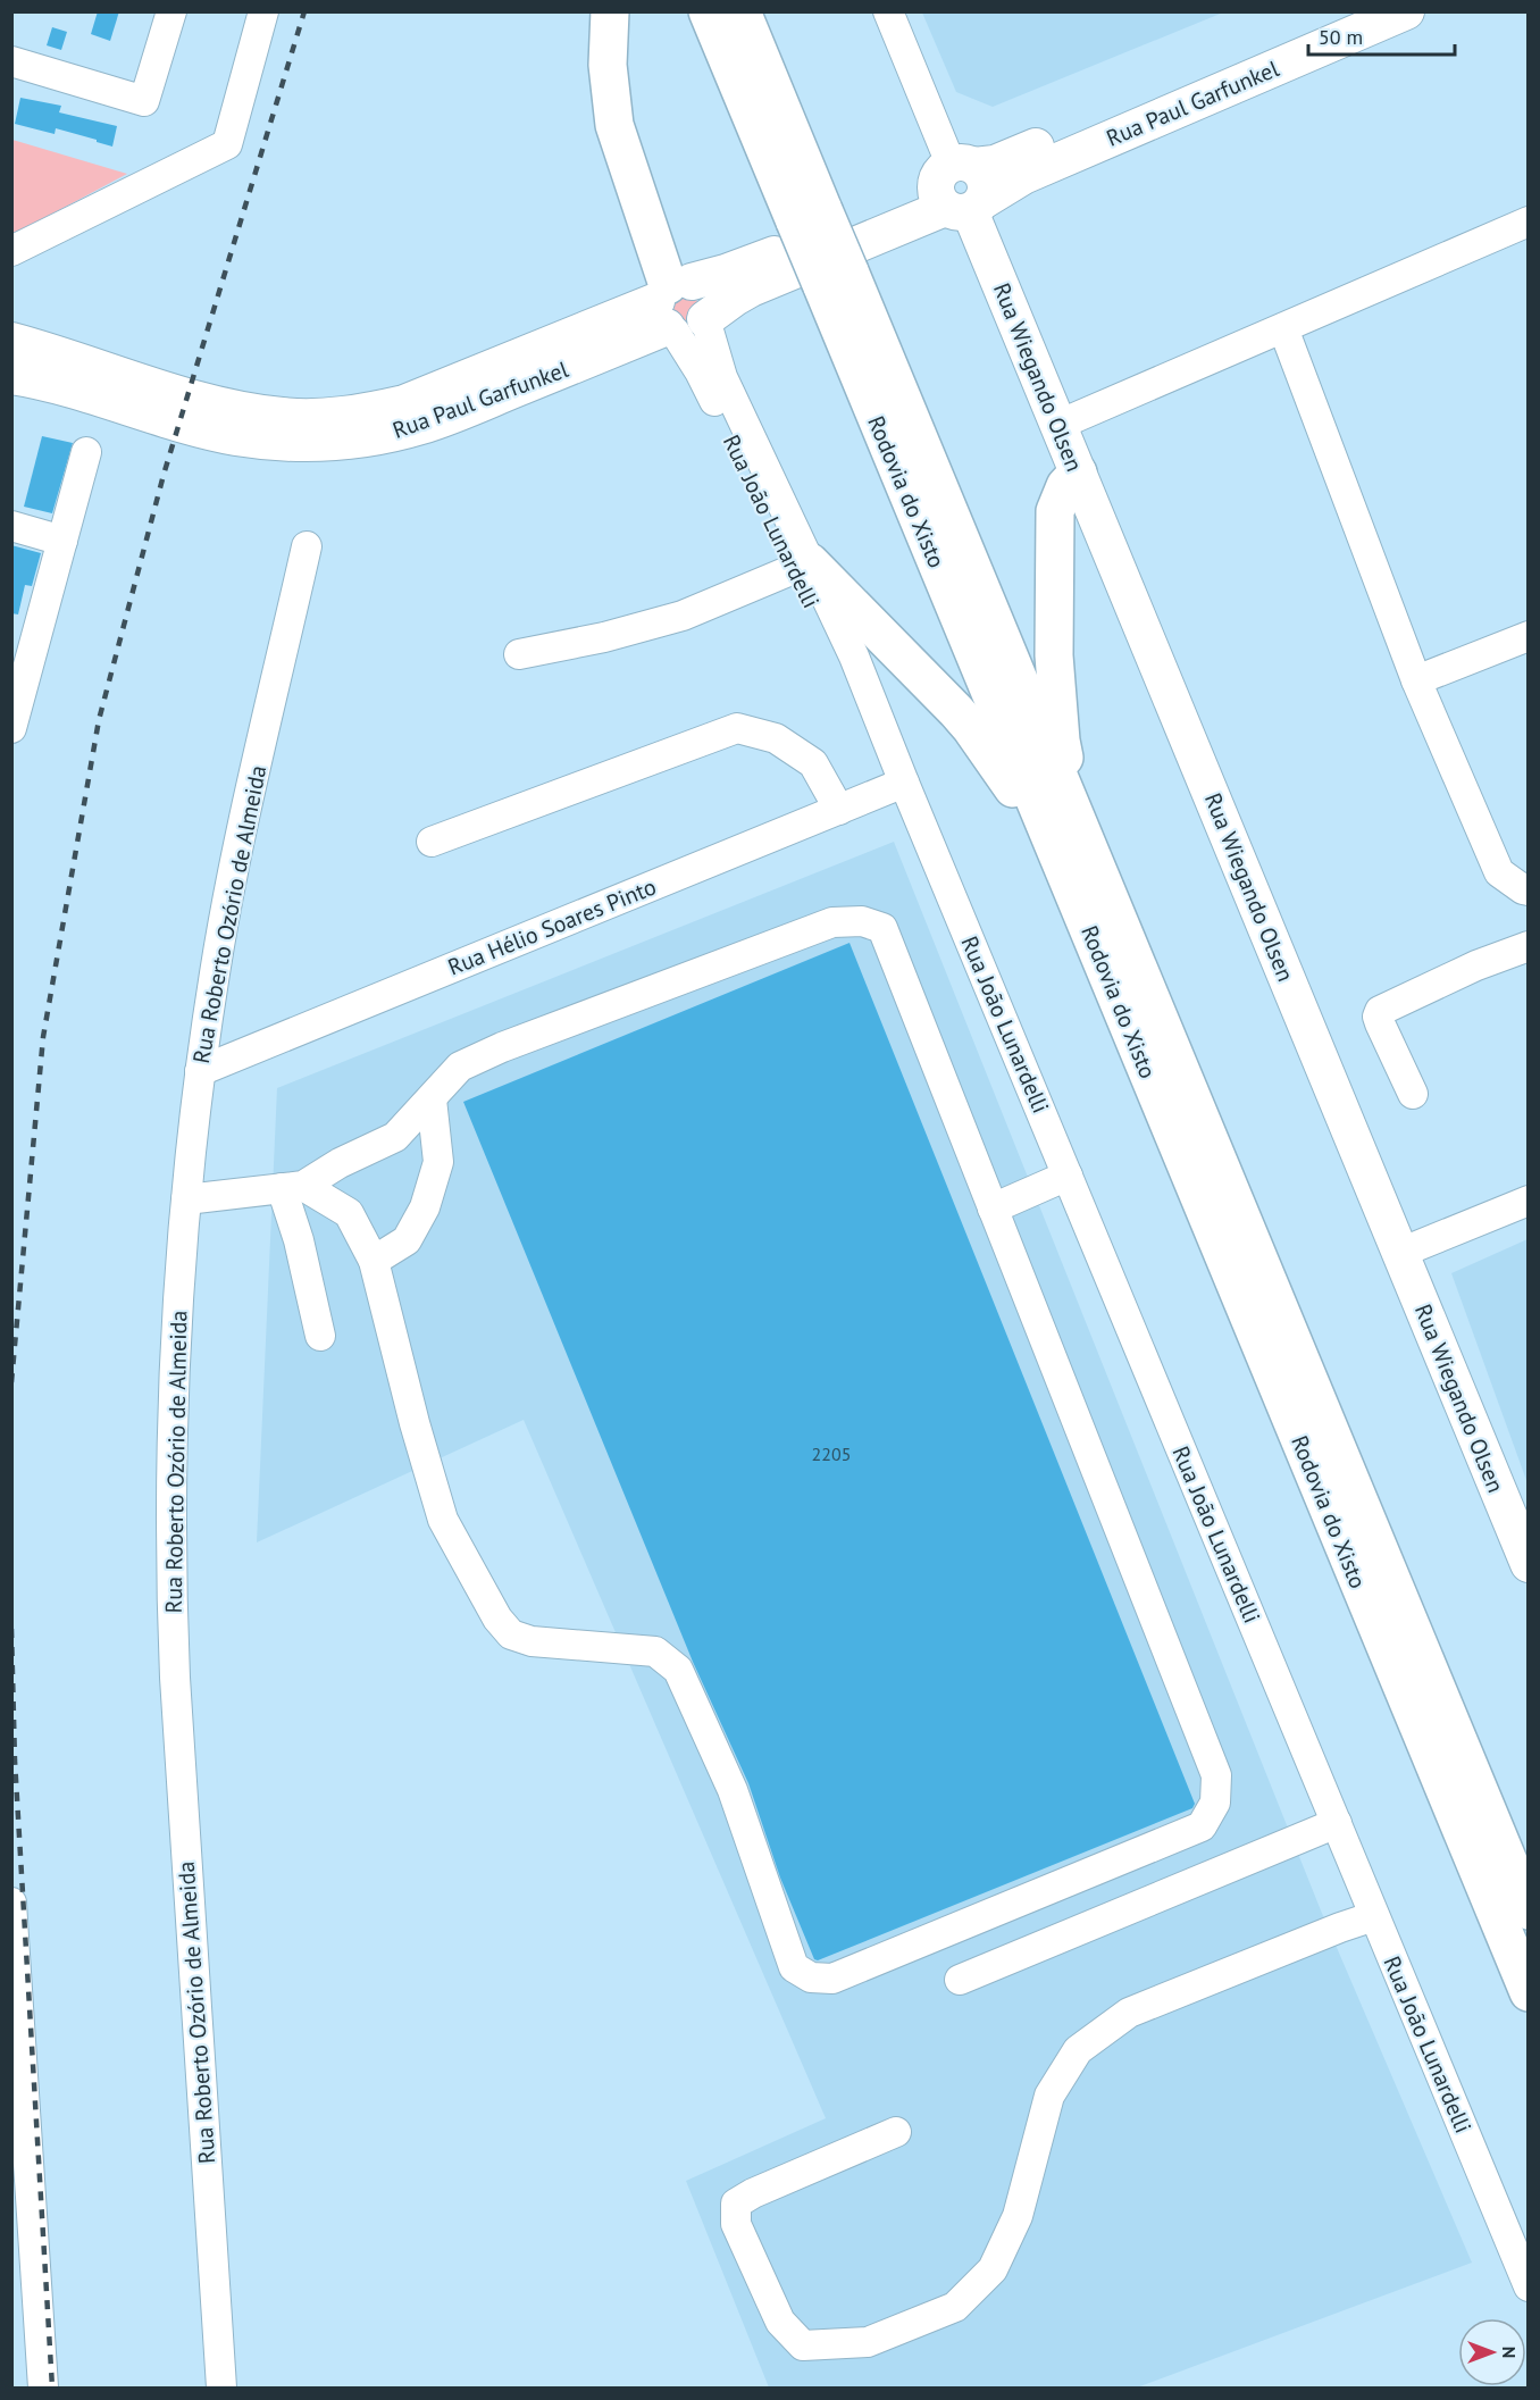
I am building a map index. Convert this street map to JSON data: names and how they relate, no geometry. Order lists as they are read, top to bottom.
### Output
{
  "streets": {
    "highway": ["Rodovia do Xisto"],
    "main road": ["Rua Paul Garfunkel", "Rua Wiegando Olsen"],
    "street": ["Rua João Lunardelli", "Rua Roberto Ozório de Almeida", "Rua Hélio Soares Pinto"]
  },
  "crossings": [
    ["Rua Paul Garfunkel", "Rua Wiegando Olsen"],
    ["Rua Paul Garfunkel", "Rua João Lunardelli"],
    ["Rua João Lunardelli", "Rua Hélio Soares Pinto"],
    ["Rua Roberto Ozório de Almeida", "Rua Hélio Soares Pinto"]
  ],
  "house_numbers": ["2205"],
  "scale_bar": "50 m",
  "north": "right"
}
